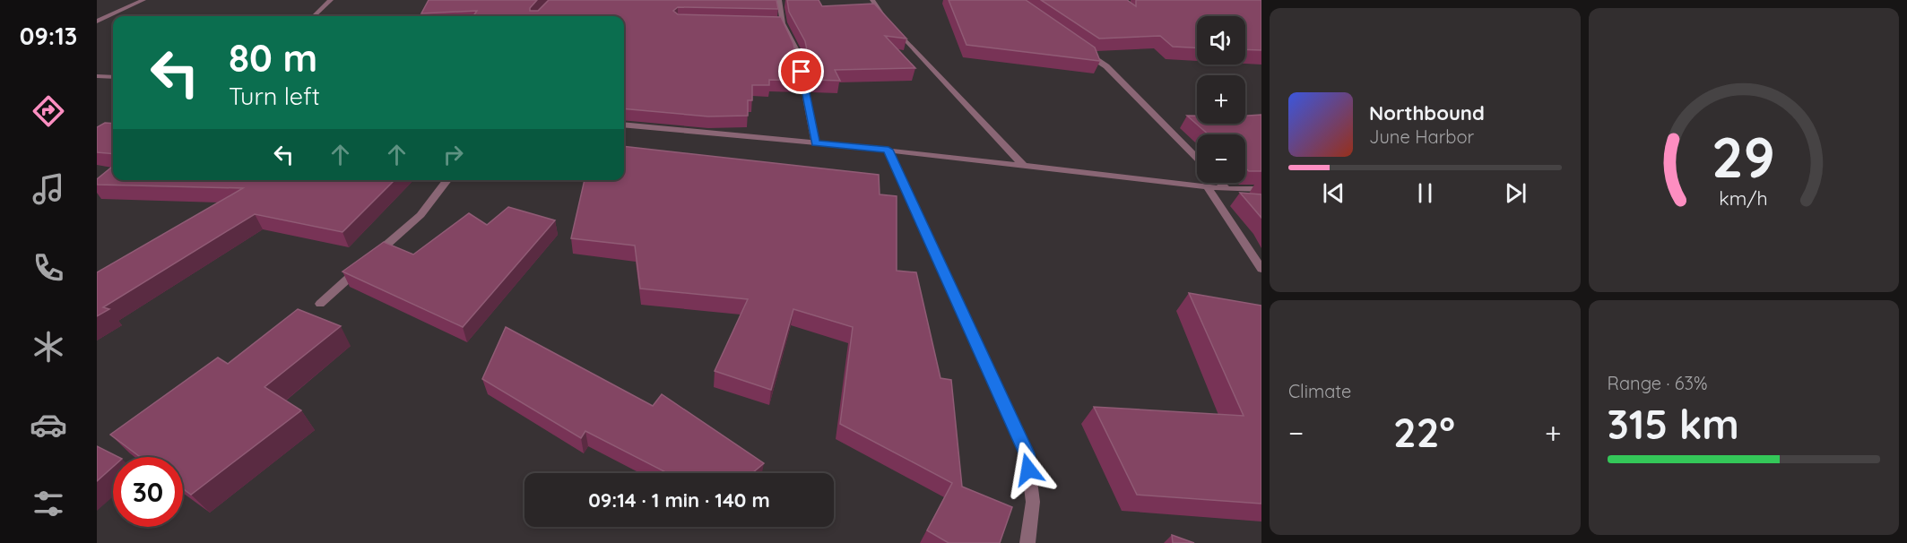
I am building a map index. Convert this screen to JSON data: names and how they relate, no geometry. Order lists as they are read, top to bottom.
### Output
{
  "page": {
    "tabs": "09:13",
    "map_buttons": ["+", "−"],
    "turn": ["80 m", "Turn left"],
    "song": ["Northbound", "June Harbor"],
    "tile": [
      "Climate",
      ["Range · 63%", "315 km"]
    ],
    "heat": ["−", "22°", "+"],
    "limit": "30",
    "trip": "09:14 · 1 min · 140 m",
    "gauge": ["29", "km/h"]
  }
}
